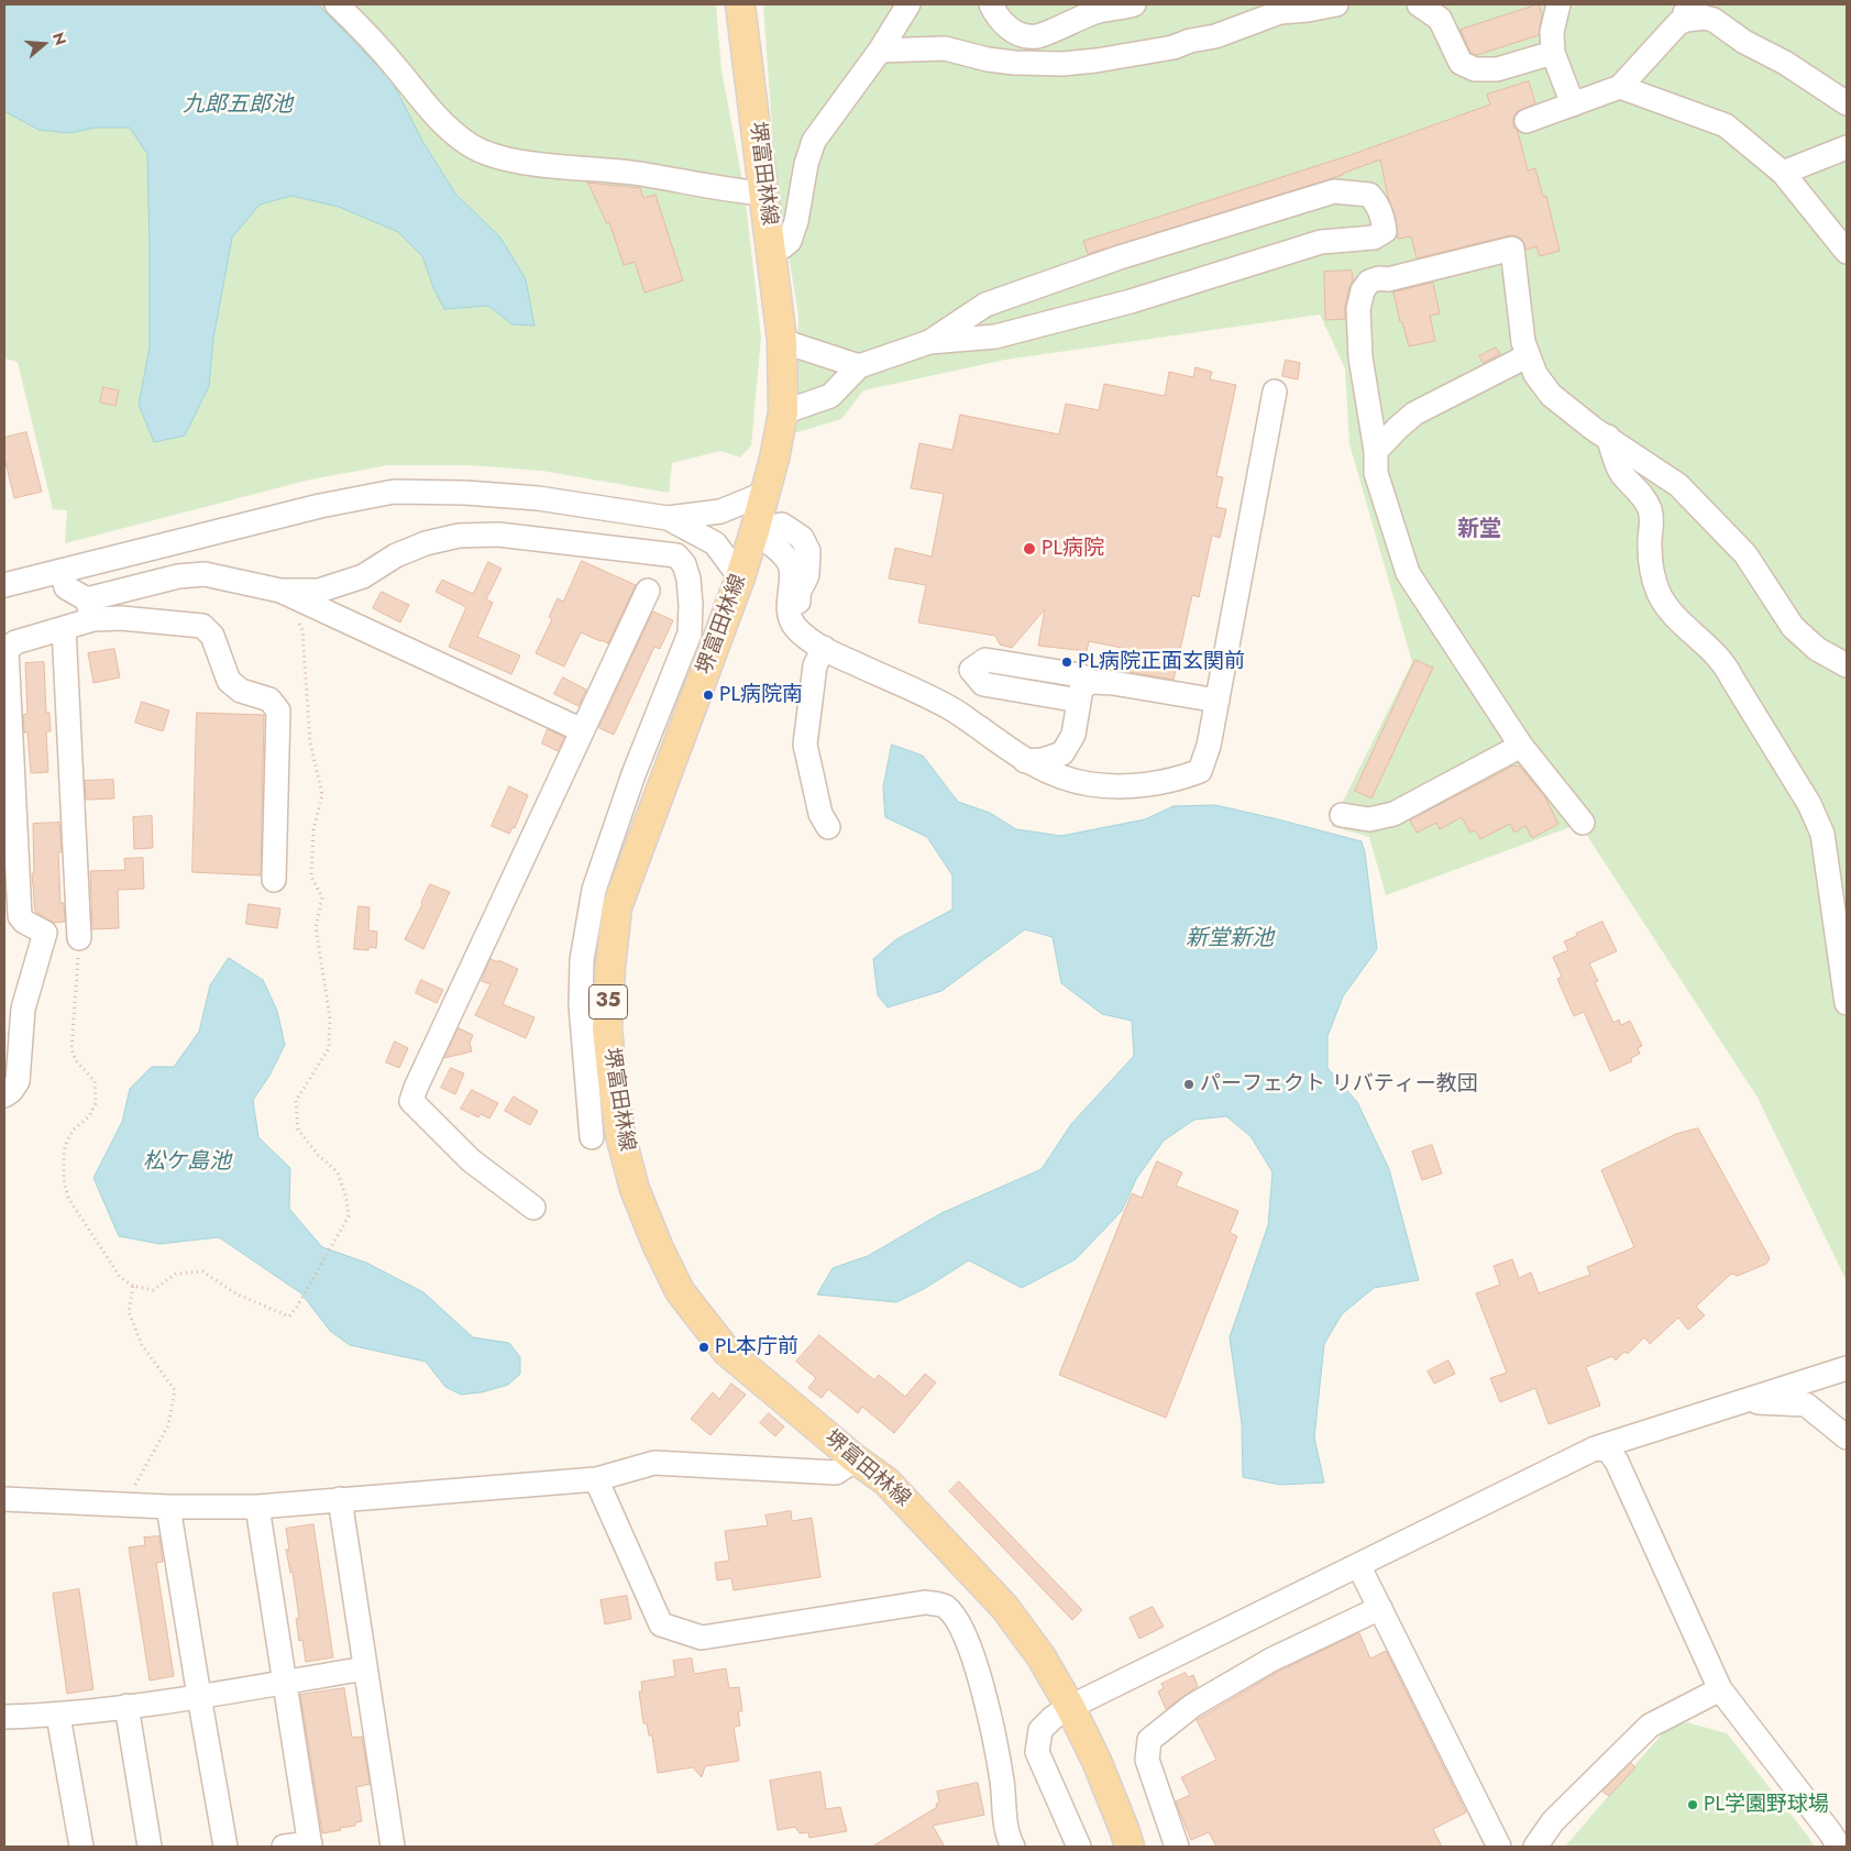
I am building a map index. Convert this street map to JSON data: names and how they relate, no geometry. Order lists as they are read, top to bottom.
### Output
{
  "streets": {
    "main road": ["堺富田林線", "35"]
  },
  "districts": ["新堂"],
  "water": ["九郎五郎池", "新堂新池", "松ケ島池"],
  "places": [
    "PL病院",
    "PL病院正面玄関前",
    "PL病院南",
    "パーフェクト リバティー教団",
    "PL本庁前",
    "PL学園野球場"
  ],
  "north": "right"
}
